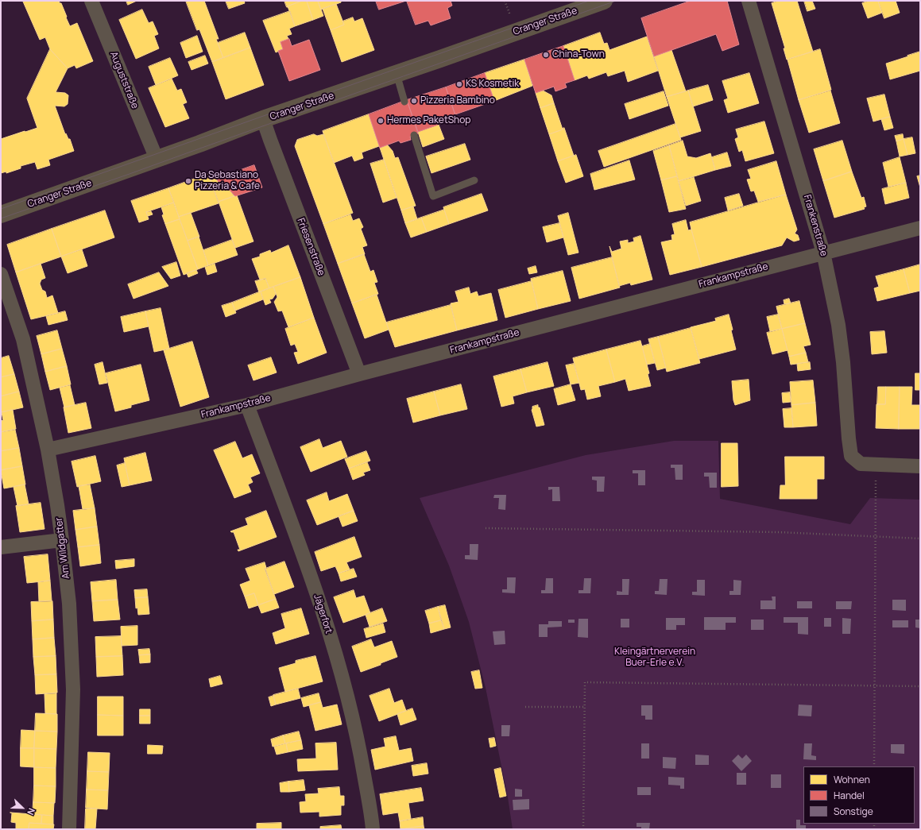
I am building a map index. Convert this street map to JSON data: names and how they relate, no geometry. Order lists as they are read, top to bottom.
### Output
{
  "streets": {
    "main road": ["Cranger Straße"],
    "street": [
      "Auguststraße",
      "Frankenstraße",
      "Friesenstraße",
      "Frankampstraße",
      "Am Wildgatter",
      "Jägerfort"
    ]
  },
  "crossings": [
    ["Cranger Straße", "Auguststraße"],
    ["Cranger Straße", "Friesenstraße"],
    ["Frankenstraße", "Frankampstraße"],
    ["Friesenstraße", "Frankampstraße"],
    ["Frankampstraße", "Am Wildgatter"],
    ["Frankampstraße", "Jägerfort"]
  ],
  "parks": ["Kleingärtnerverein Buer-Erle e.V."],
  "places": [
    "China-Town",
    "KS Kosmetik",
    "Pizzeria Bambino",
    "Hermes PaketShop",
    "Da Sebastiano Pizzeria & Cafe"
  ],
  "legend": ["Wohnen", "Handel", "Sonstige"],
  "north": "bottom right"
}
